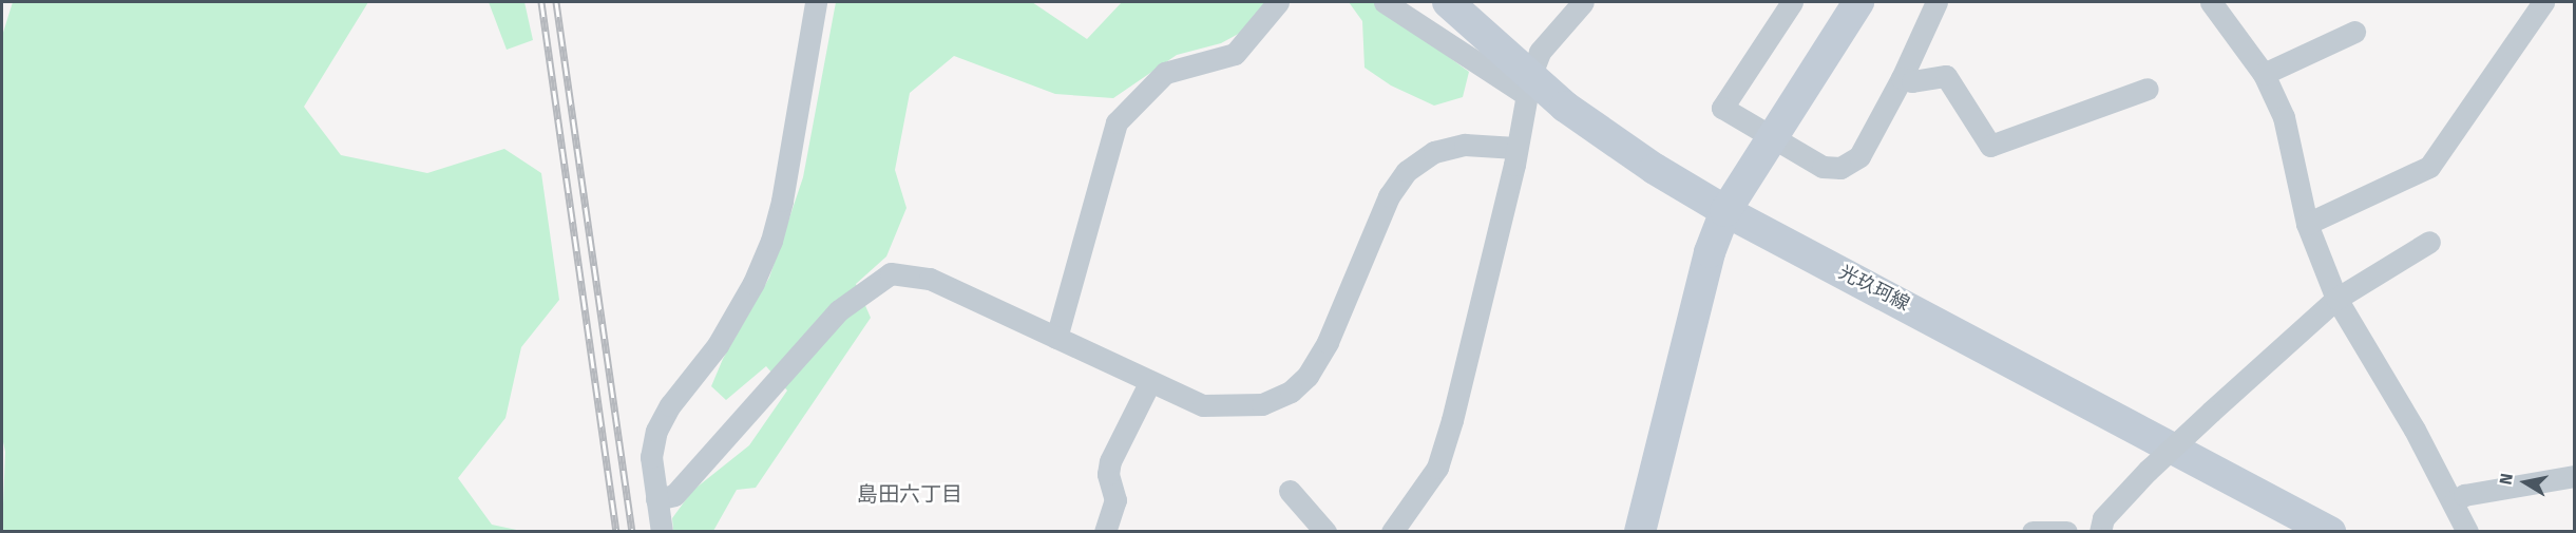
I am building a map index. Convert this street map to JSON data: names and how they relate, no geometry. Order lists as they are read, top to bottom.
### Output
{
  "streets": {
    "main road": ["光玖珂線"]
  },
  "districts": ["島田六丁目"],
  "north": "left"
}
